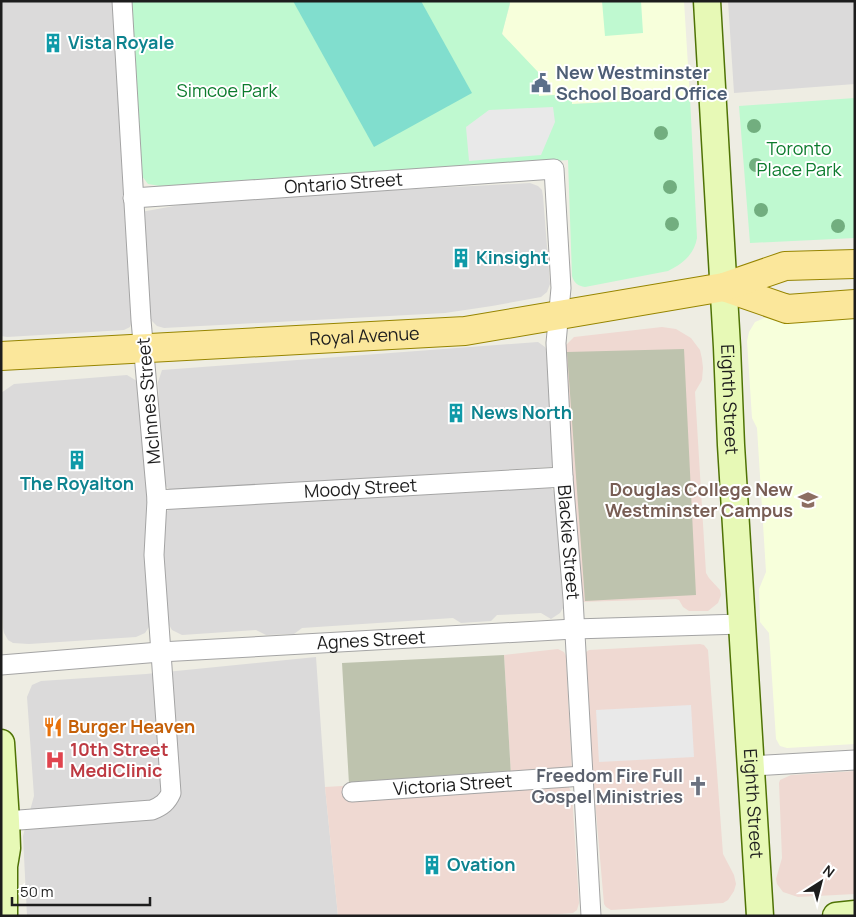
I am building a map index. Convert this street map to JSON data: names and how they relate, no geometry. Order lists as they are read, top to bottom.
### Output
{
  "streets": {
    "main road": ["Royal Avenue"],
    "street": [
      "Ontario Street",
      "Eighth Street",
      "McInnes Street",
      "Moody Street",
      "Blackie Street",
      "Agnes Street",
      "Victoria Street"
    ]
  },
  "crossings": [
    ["Ontario Street", "McInnes Street"],
    ["Ontario Street", "Blackie Street"],
    ["Royal Avenue", "Eighth Street"],
    ["Royal Avenue", "McInnes Street"],
    ["Royal Avenue", "Blackie Street"],
    ["Eighth Street", "Agnes Street"],
    ["McInnes Street", "Moody Street"],
    ["McInnes Street", "Agnes Street"],
    ["Moody Street", "Blackie Street"],
    ["Blackie Street", "Agnes Street"],
    ["Blackie Street", "Victoria Street"]
  ],
  "parks": ["Simcoe Park", "Toronto Place Park"],
  "places": {
    "building": [
      "Vista Royale",
      "Kinsight",
      "News North",
      "The Royalton",
      "Ovation"
    ],
    "public building": ["New Westminster School Board Office"],
    "school or university": ["Douglas College New Westminster Campus"],
    "restaurant": ["Burger Heaven"],
    "hospital": ["10th Street MediClinic"],
    "church": ["Freedom Fire Full Gospel Ministries"]
  },
  "scale_bar": "50 m",
  "north": "top right"
}
